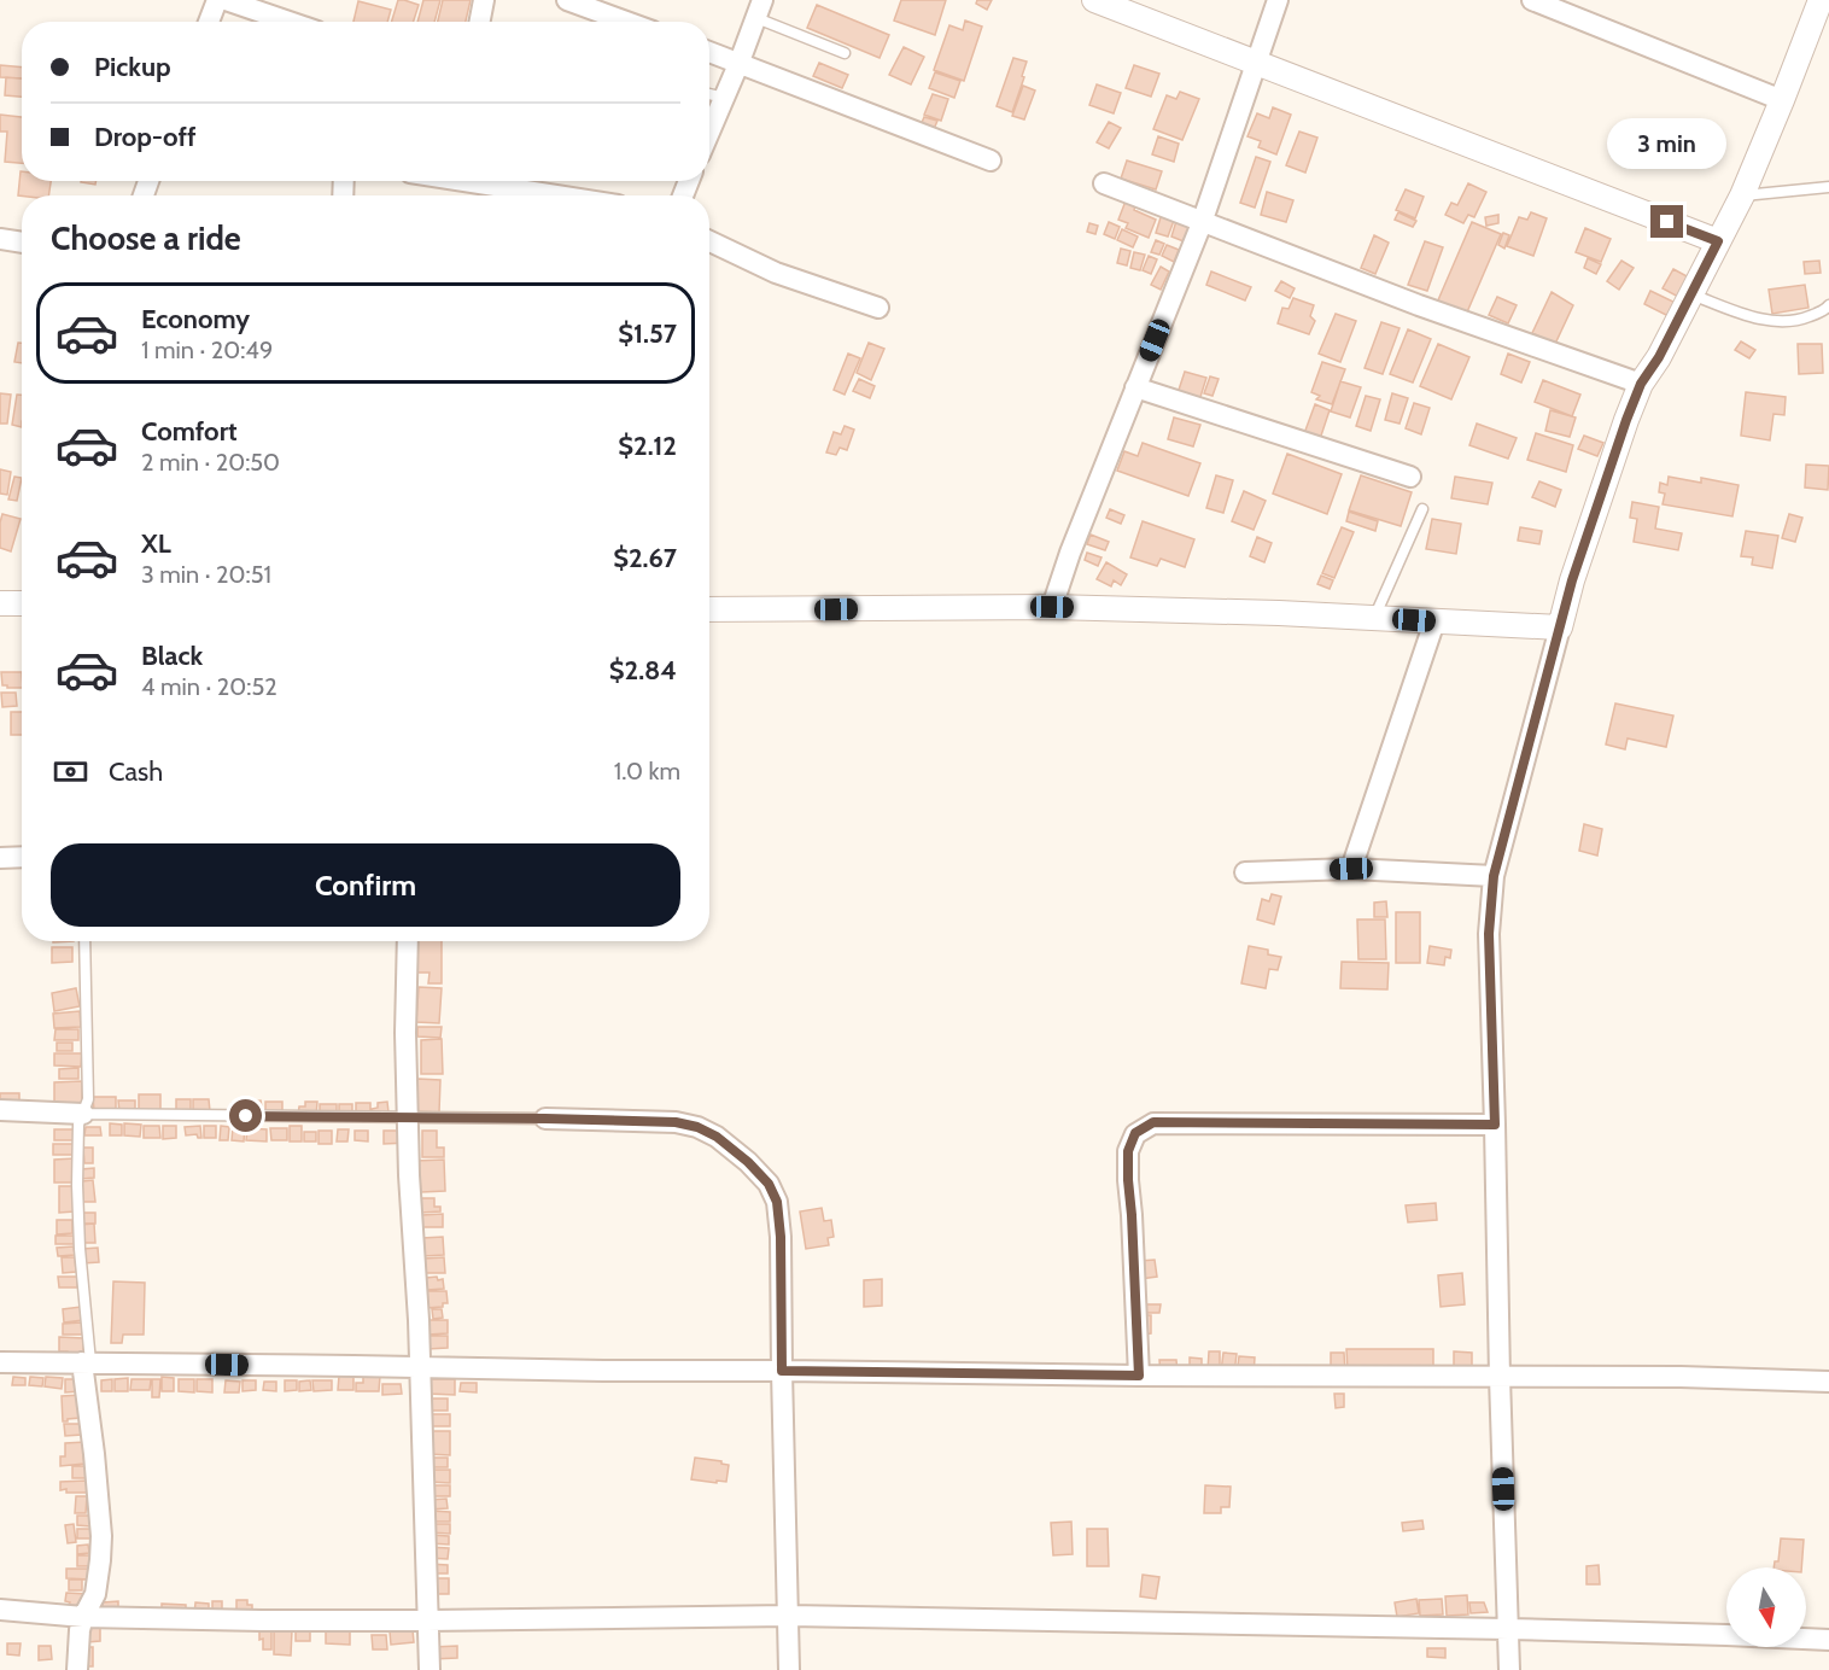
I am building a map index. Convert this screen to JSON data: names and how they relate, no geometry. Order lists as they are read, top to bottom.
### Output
{
  "north": "bottom",
  "page": {
    "banner": ["Pickup", "Drop-off"],
    "bubble": "3 min",
    "heading": "Choose a ride",
    "list": [
      {
        "name": "Economy",
        "note": "1 min · 20:49",
        "value": "$1.57"
      },
      {
        "name": "Comfort",
        "note": "2 min · 20:50",
        "value": "$2.12"
      },
      {
        "name": "XL",
        "note": "3 min · 20:51",
        "value": "$2.67"
      },
      {
        "name": "Black",
        "note": "4 min · 20:52",
        "value": "$2.84"
      }
    ],
    "pay": ["Cash", "1.0 km"],
    "buttons": "Confirm"
  }
}
